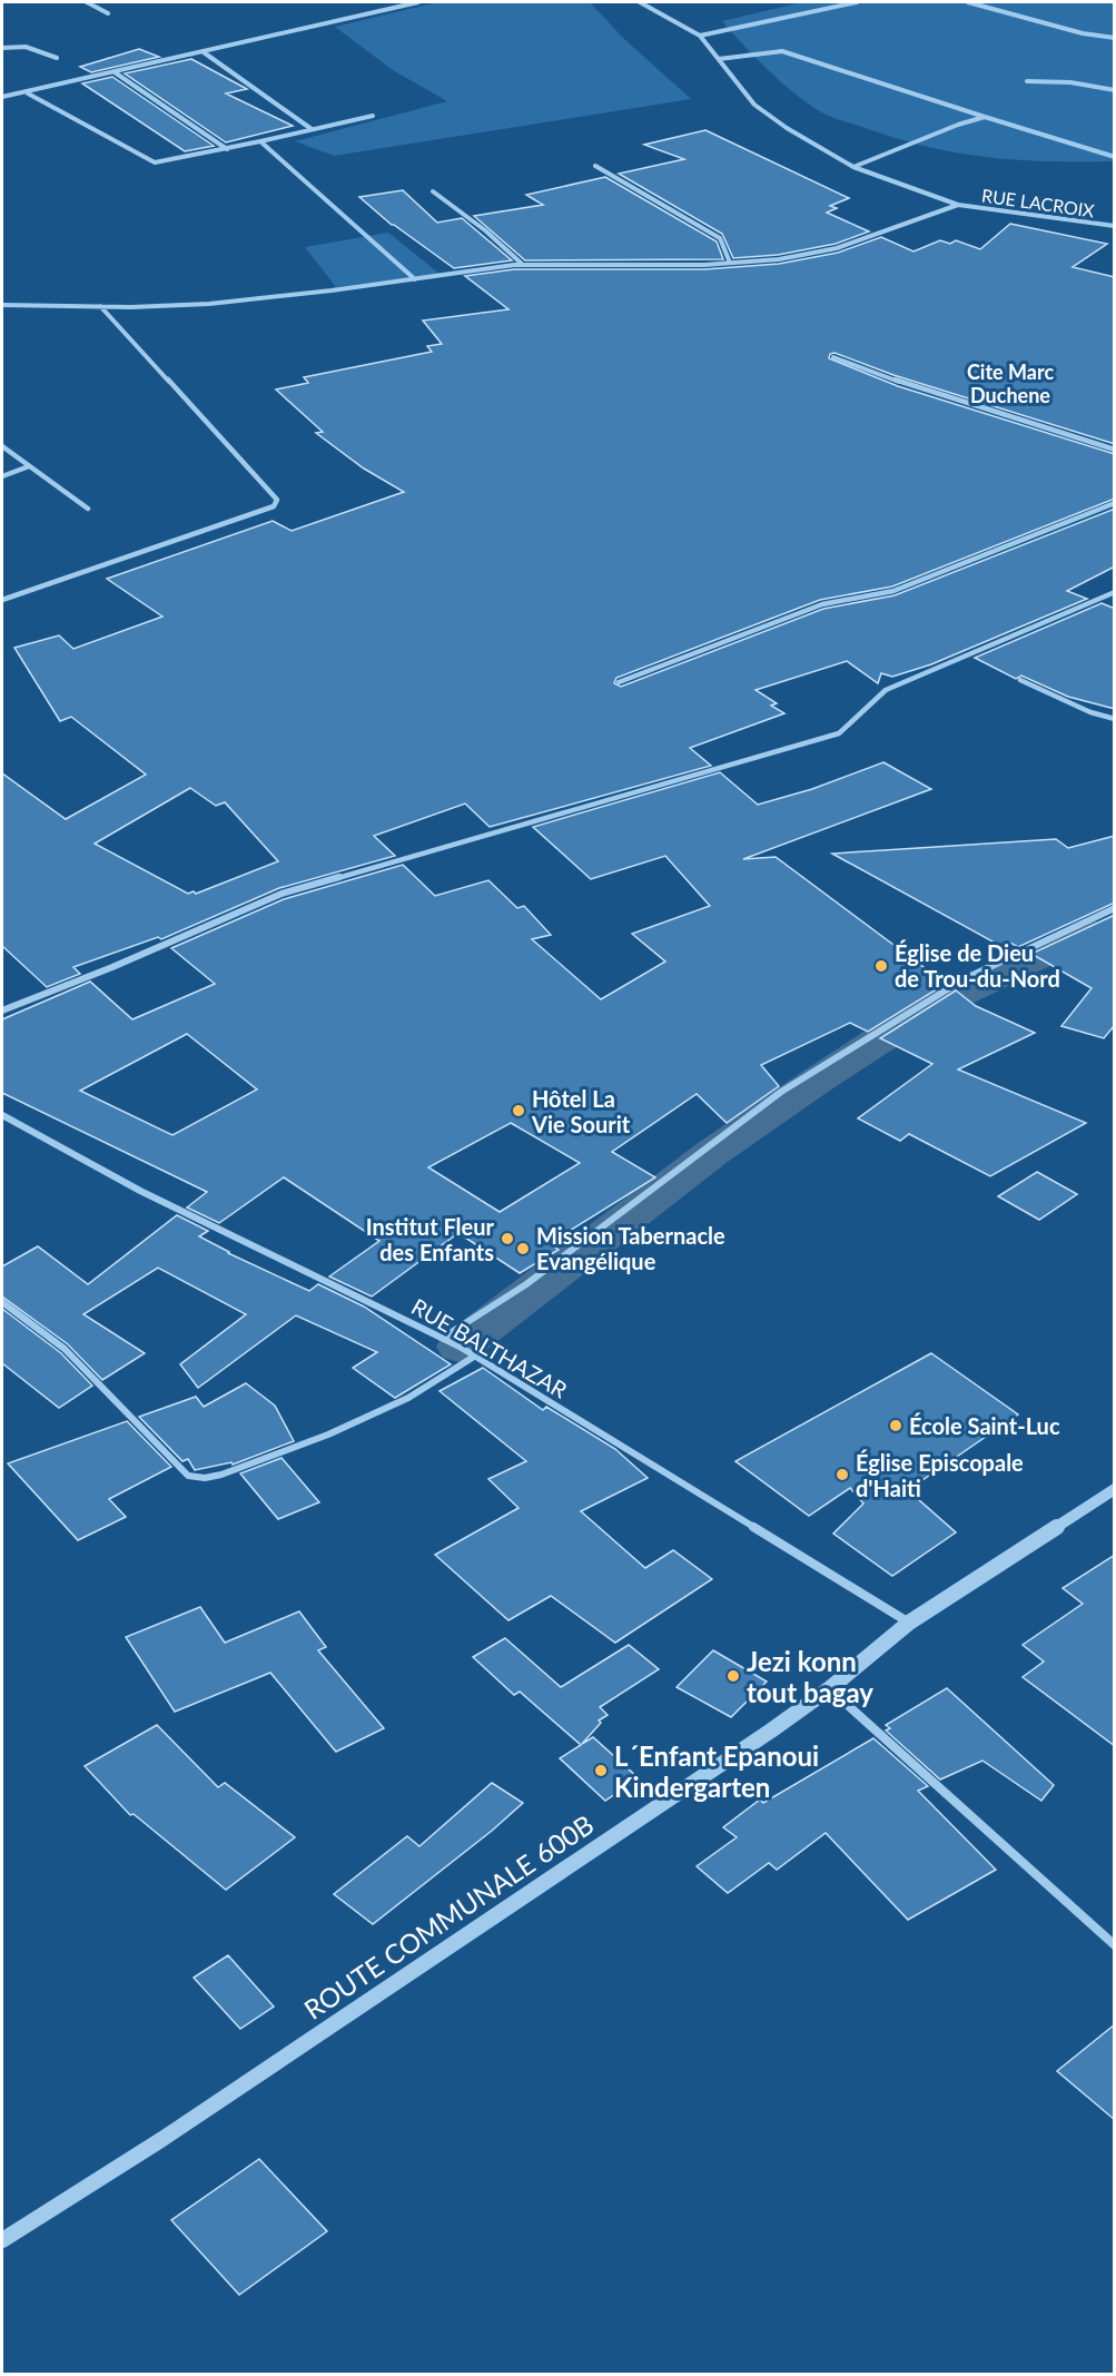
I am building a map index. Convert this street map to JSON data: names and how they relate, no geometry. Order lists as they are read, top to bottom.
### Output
{
  "streets": {
    "street": ["RUE LACROIX", "RUE BALTHAZAR", "ROUTE COMMUNALE 600B"]
  },
  "crossings": [
    ["RUE BALTHAZAR", "ROUTE COMMUNALE 600B"]
  ],
  "districts": ["Cite Marc Duchene"],
  "places": [
    "Église de Dieu de Trou-du-Nord",
    "Hôtel La Vie Sourit",
    "Institut Fleur des Enfants",
    "Mission Tabernacle Evangélique",
    "École Saint-Luc",
    "Église Episcopale d'Haiti",
    "Jezi konn tout bagay",
    "L´Enfant Epanoui Kindergarten"
  ]
}
